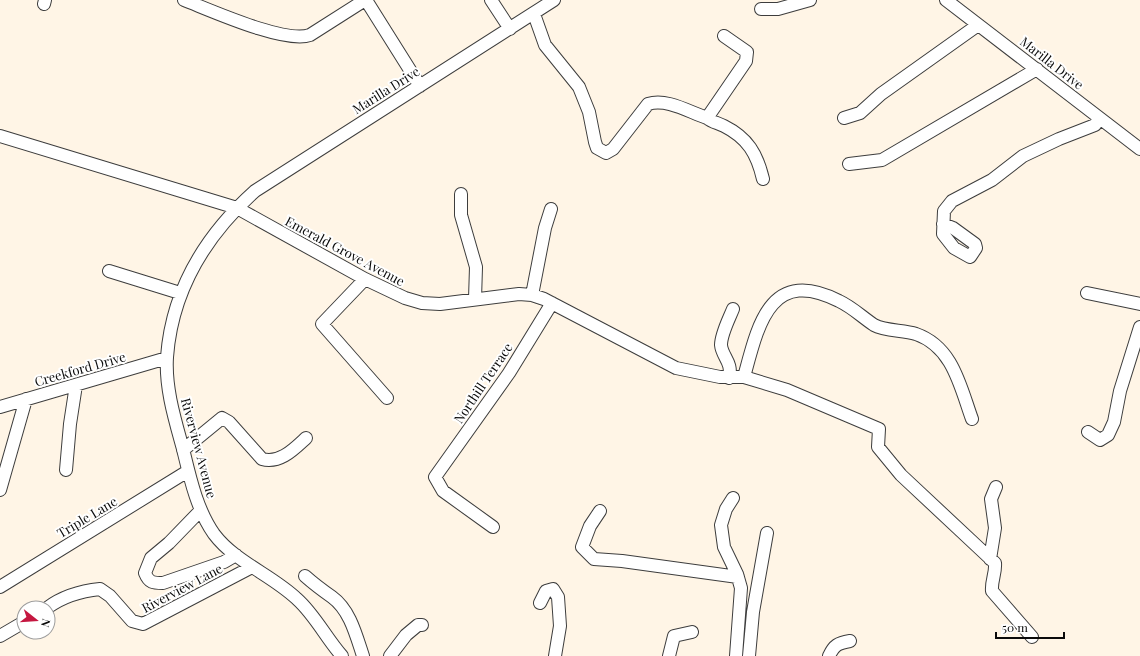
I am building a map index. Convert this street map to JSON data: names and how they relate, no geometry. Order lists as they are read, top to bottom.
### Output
{
  "streets": {
    "street": [
      "Marilla Drive",
      "Emerald Grove Avenue",
      "Creekford Drive",
      "Northill Terrace",
      "Riverview Avenue",
      "Triple Lane",
      "Riverview Lane"
    ]
  },
  "crossings": [
    ["Marilla Drive", "Emerald Grove Avenue"],
    ["Marilla Drive", "Riverview Avenue"],
    ["Emerald Grove Avenue", "Northill Terrace"],
    ["Emerald Grove Avenue", "Riverview Avenue"],
    ["Creekford Drive", "Riverview Avenue"],
    ["Riverview Avenue", "Triple Lane"],
    ["Riverview Avenue", "Riverview Lane"]
  ],
  "scale_bar": "50 m",
  "north": "right"
}
